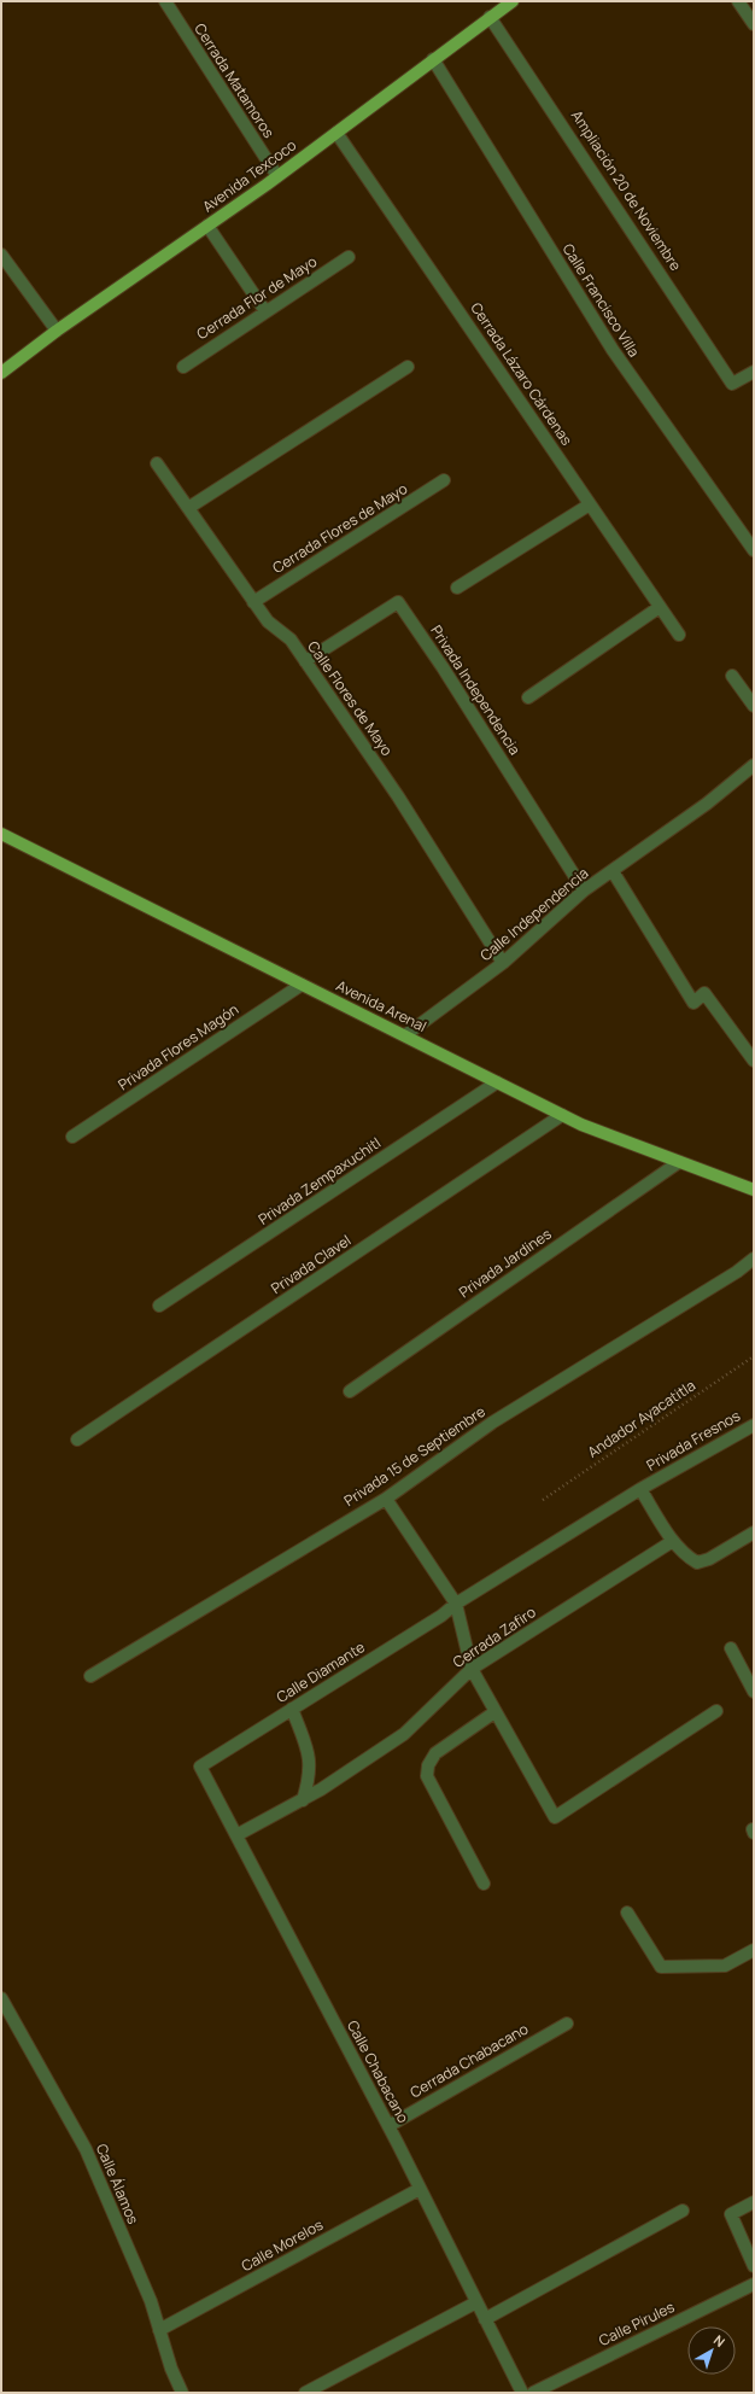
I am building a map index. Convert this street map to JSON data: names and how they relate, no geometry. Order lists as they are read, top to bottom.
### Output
{
  "streets": {
    "main road": ["Avenida Texcoco", "Avenida Arenal"],
    "street": [
      "Cerrada Matamoros",
      "Ampliación 20 de Noviembre",
      "Cerrada Flor de Mayo",
      "Calle Francisco Villa",
      "Cerrada Lázaro Cárdenas",
      "Cerrada Flores de Mayo",
      "Privada Independencia",
      "Calle Flores de Mayo",
      "Calle Independencia",
      "Privada Flores Magón",
      "Privada Zempaxuchitl",
      "Privada Jardines",
      "Privada Clavel",
      "Privada Fresnos",
      "Privada 15 de Septiembre",
      "Cerrada Zafiro",
      "Calle Diamante",
      "Cerrada Chabacano",
      "Calle Chabacano",
      "Calle Álamos",
      "Calle Morelos",
      "Calle Pirules"
    ],
    "path": ["Andador Ayacatitla"]
  },
  "crossings": [
    ["Cerrada Matamoros", "Avenida Texcoco"],
    ["Avenida Texcoco", "Ampliación 20 de Noviembre"],
    ["Avenida Texcoco", "Calle Francisco Villa"],
    ["Avenida Texcoco", "Cerrada Lázaro Cárdenas"],
    ["Cerrada Flores de Mayo", "Calle Flores de Mayo"],
    ["Privada Independencia", "Calle Flores de Mayo"],
    ["Privada Independencia", "Calle Independencia"],
    ["Calle Flores de Mayo", "Calle Independencia"],
    ["Calle Independencia", "Avenida Arenal"],
    ["Avenida Arenal", "Privada Flores Magón"],
    ["Avenida Arenal", "Privada Zempaxuchitl"],
    ["Avenida Arenal", "Privada Jardines"],
    ["Avenida Arenal", "Privada Clavel"],
    ["Privada Fresnos", "Cerrada Zafiro"],
    ["Privada Fresnos", "Calle Diamante"],
    ["Cerrada Zafiro", "Calle Chabacano"],
    ["Calle Diamante", "Calle Chabacano"],
    ["Cerrada Chabacano", "Calle Chabacano"],
    ["Calle Chabacano", "Calle Morelos"],
    ["Calle Álamos", "Calle Morelos"]
  ],
  "north": "top right"
}
